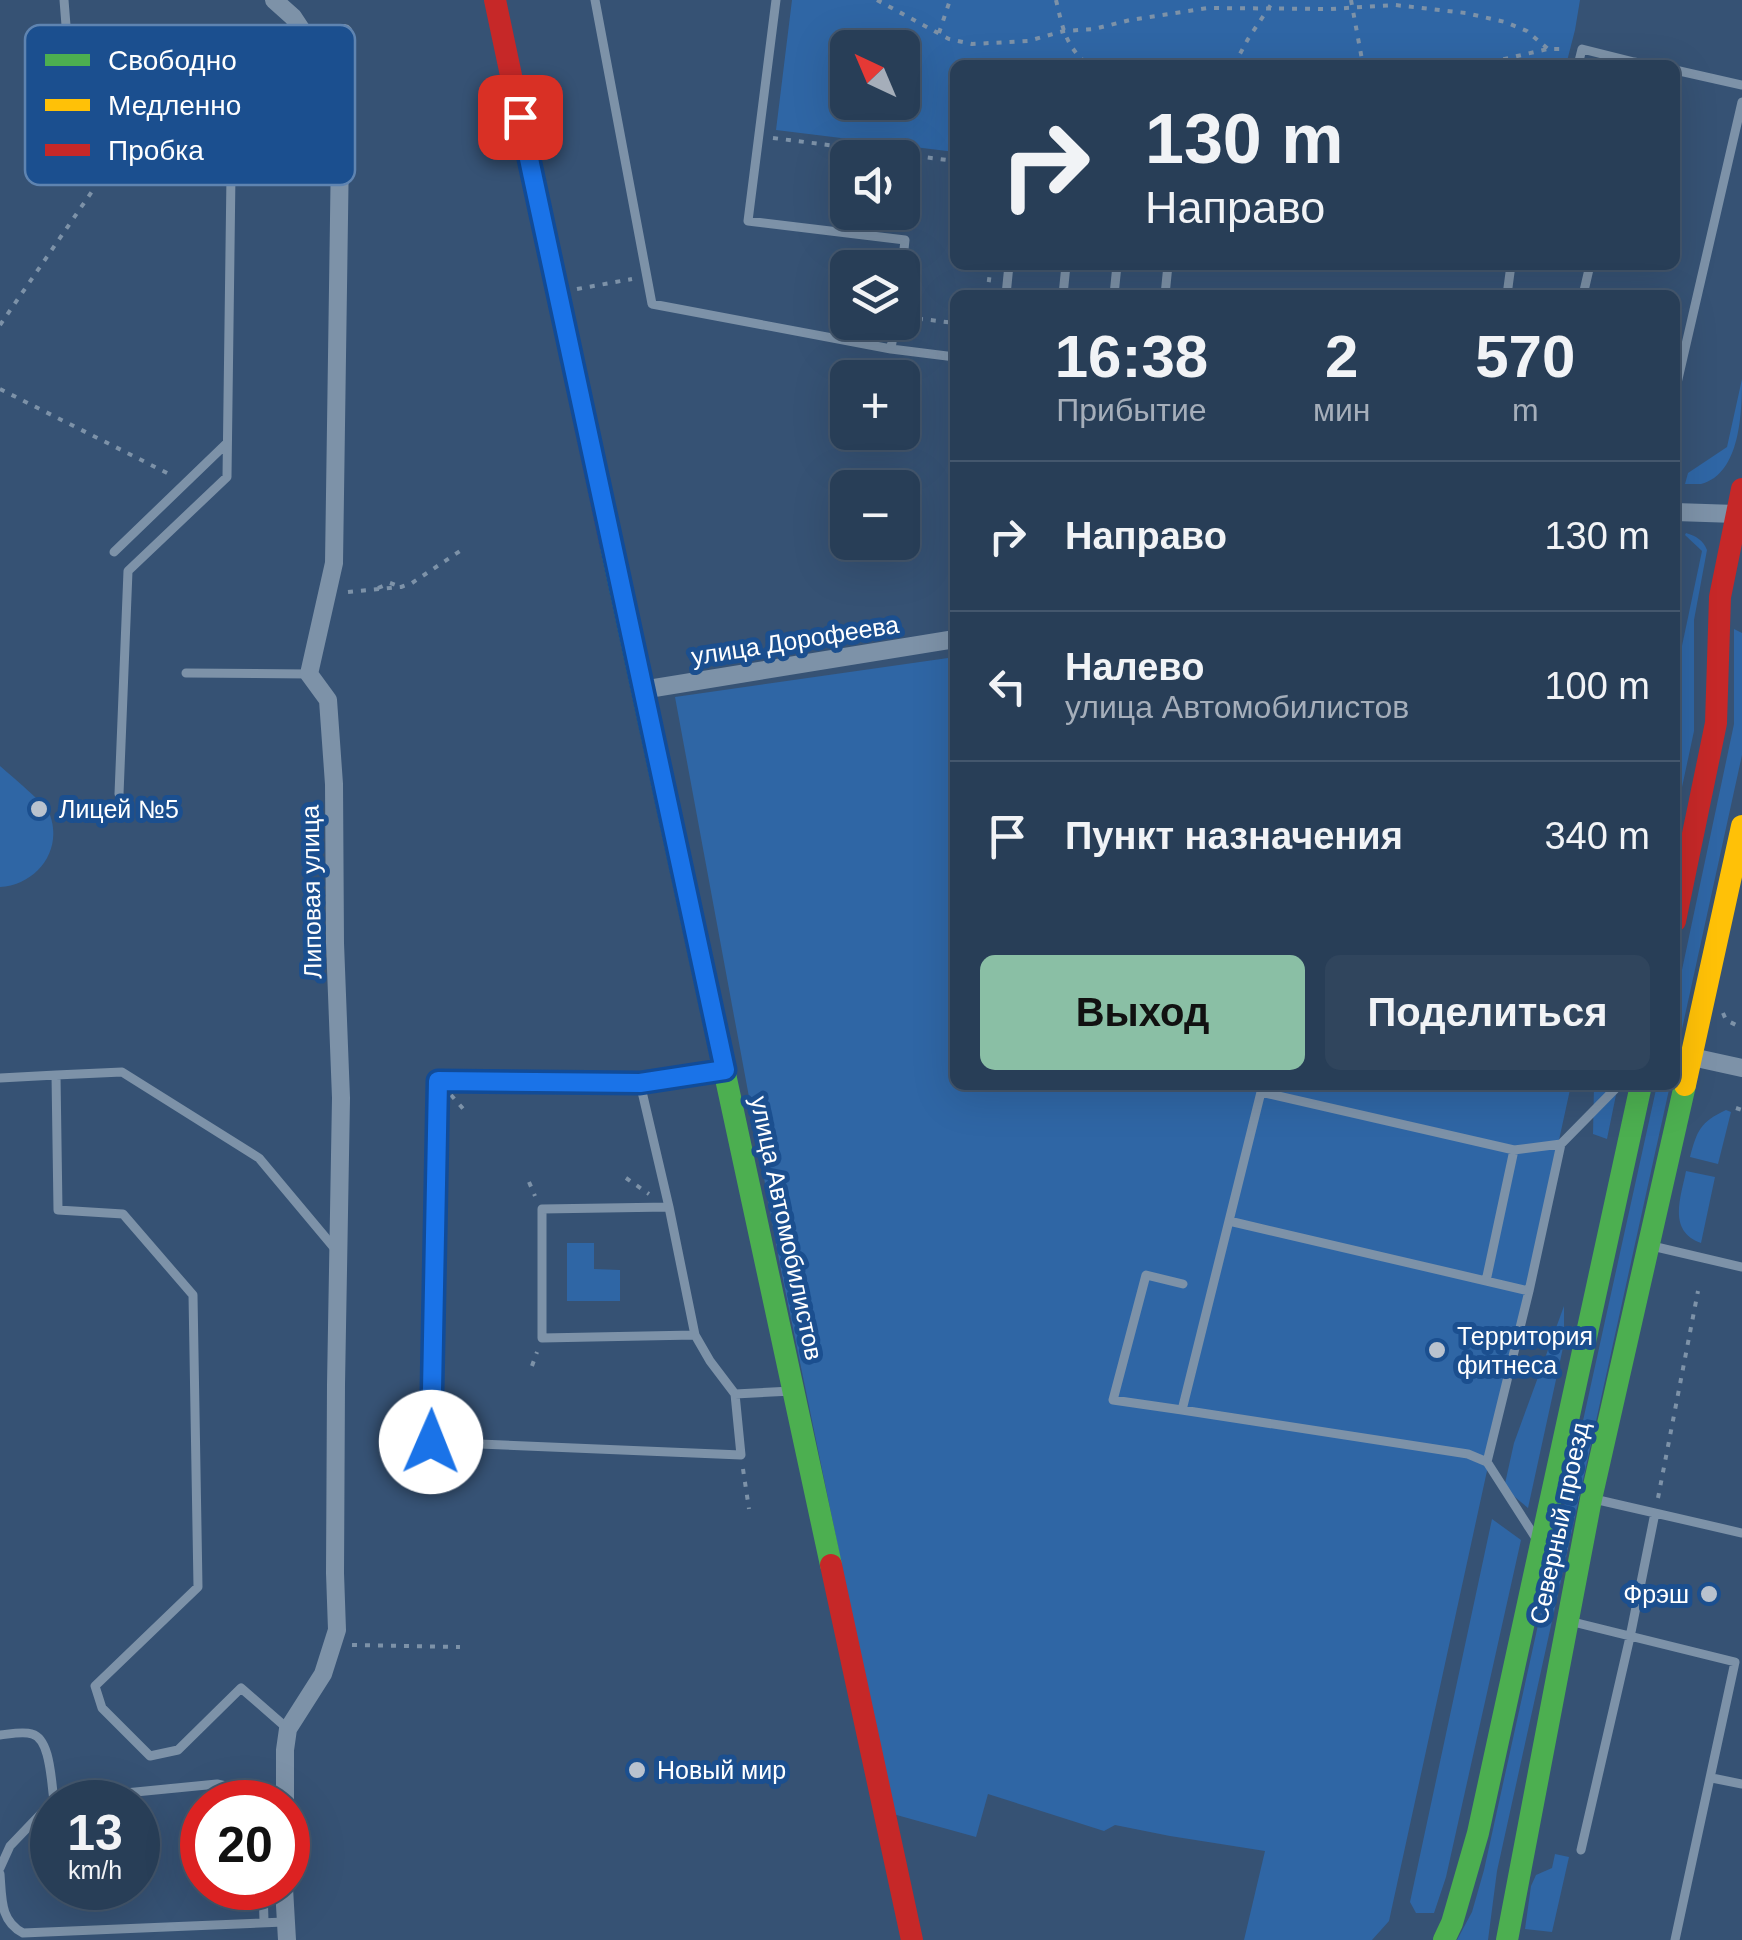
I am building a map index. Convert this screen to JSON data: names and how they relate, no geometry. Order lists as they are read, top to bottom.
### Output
{
  "streets": {
    "main road": ["улица Автомобилистов", "Северный проезд"],
    "street": ["улица Дорофеева", "Липовая улица"]
  },
  "crossings": [
    ["улица Дорофеева", "улица Автомобилистов"]
  ],
  "places": [
    "Лицей №5",
    "Территория фитнеса",
    "Фрэш",
    "Новый мир"
  ],
  "legend": ["Свободно", "Медленно", "Пробка"],
  "north": "top left",
  "page": {
    "map_buttons": ["+", "−"],
    "turn": ["130 m", "Направо"],
    "eta": [
      "16:38",
      "Прибытие",
      "2",
      "мин",
      "570",
      "m"
    ],
    "list": [
      {
        "name": "Направо",
        "value": "130 m"
      },
      {
        "name": "Налево",
        "note": "улица Автомобилистов",
        "value": "100 m"
      },
      {
        "name": "Пункт назначения",
        "value": "340 m"
      }
    ],
    "buttons": ["Выход", "Поделиться"],
    "speed": "13 km/h",
    "limit": "20"
  }
}
